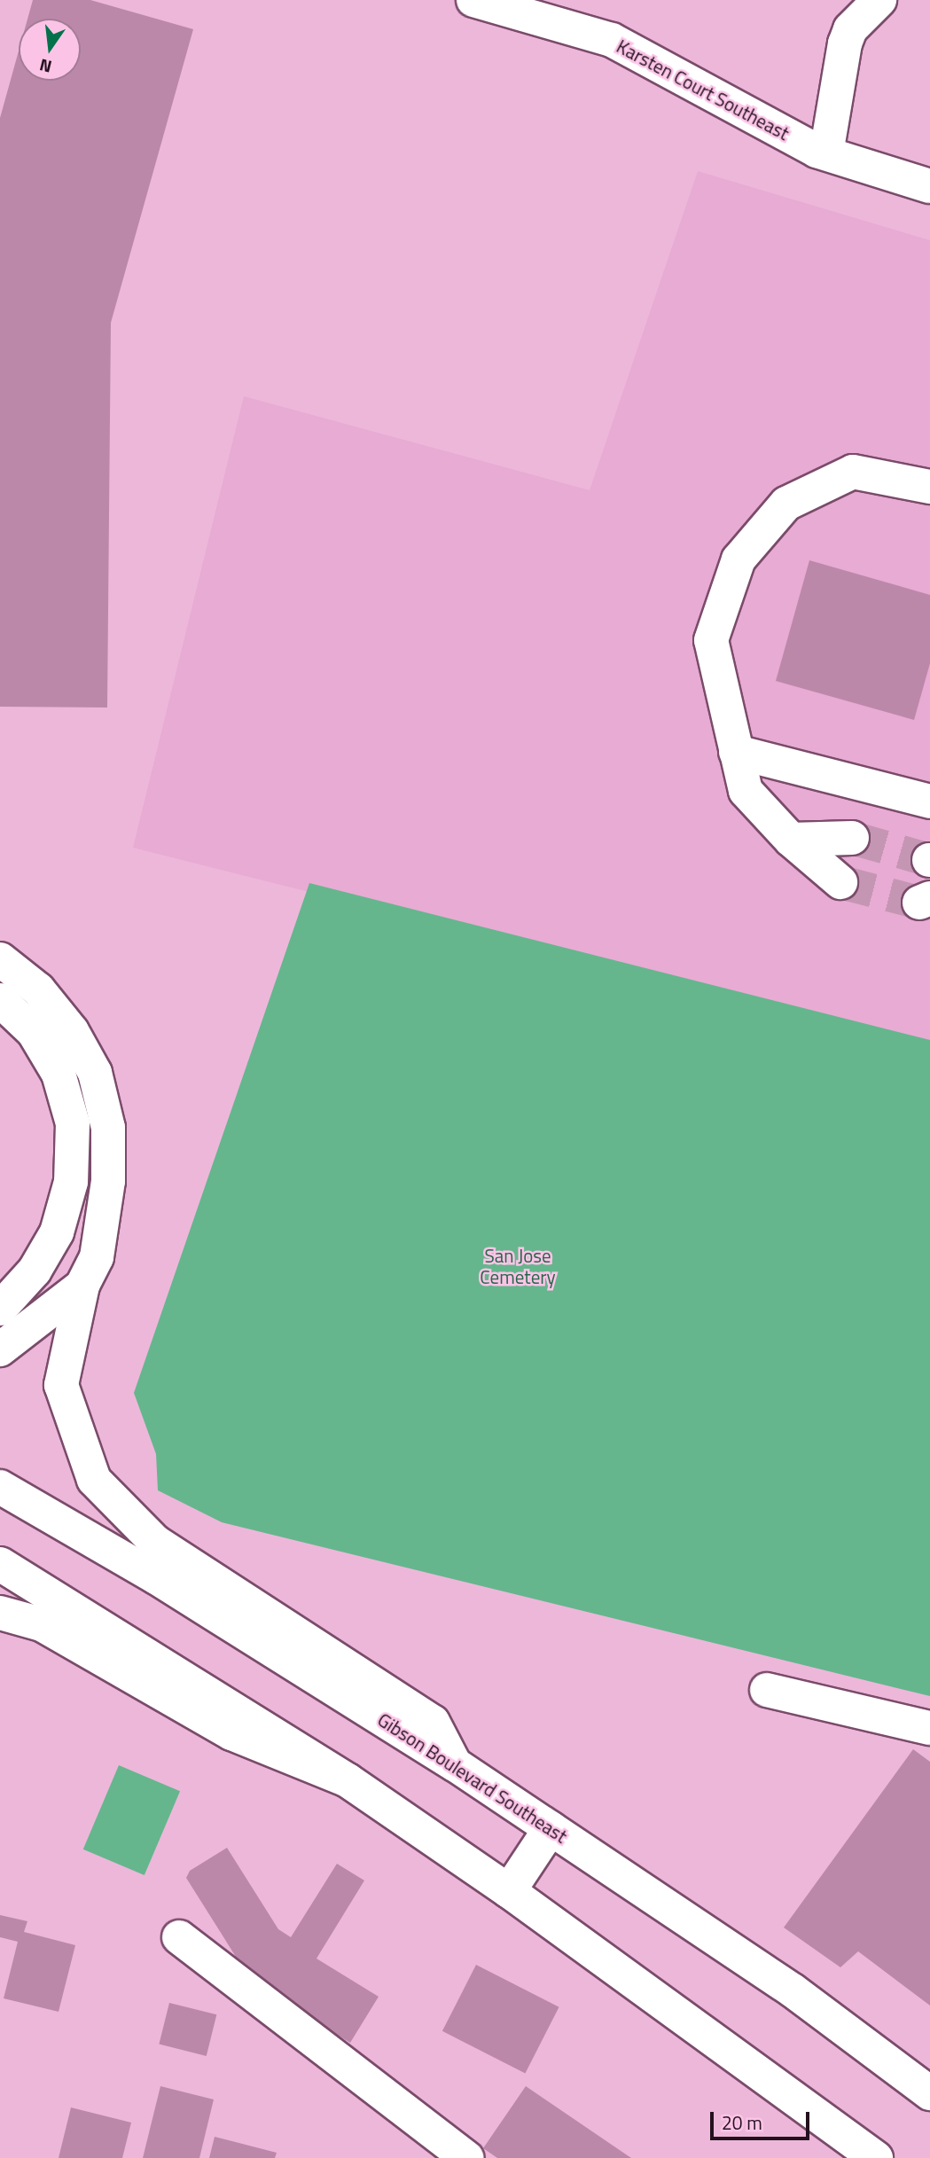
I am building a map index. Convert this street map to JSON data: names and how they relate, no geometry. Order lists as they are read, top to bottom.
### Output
{
  "streets": {
    "main road": ["Karsten Court Southeast", "Gibson Boulevard Southeast"]
  },
  "parks": ["San Jose Cemetery"],
  "scale_bar": "20 m",
  "north": "bottom"
}
